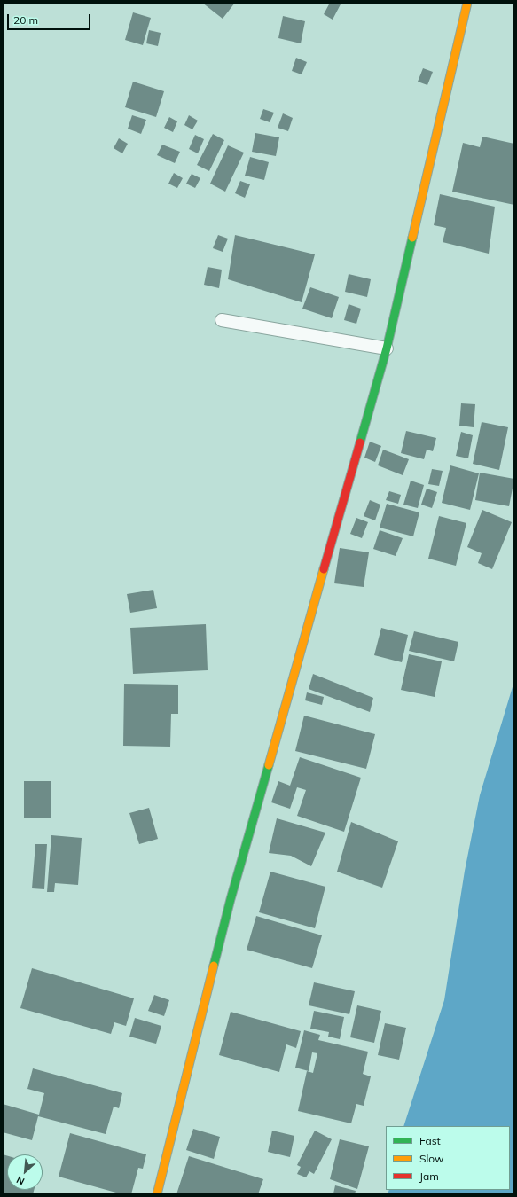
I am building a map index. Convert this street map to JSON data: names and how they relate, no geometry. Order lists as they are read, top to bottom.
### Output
{
  "legend": ["Fast", "Slow", "Jam"],
  "scale_bar": "20 m",
  "north": "bottom left"
}
